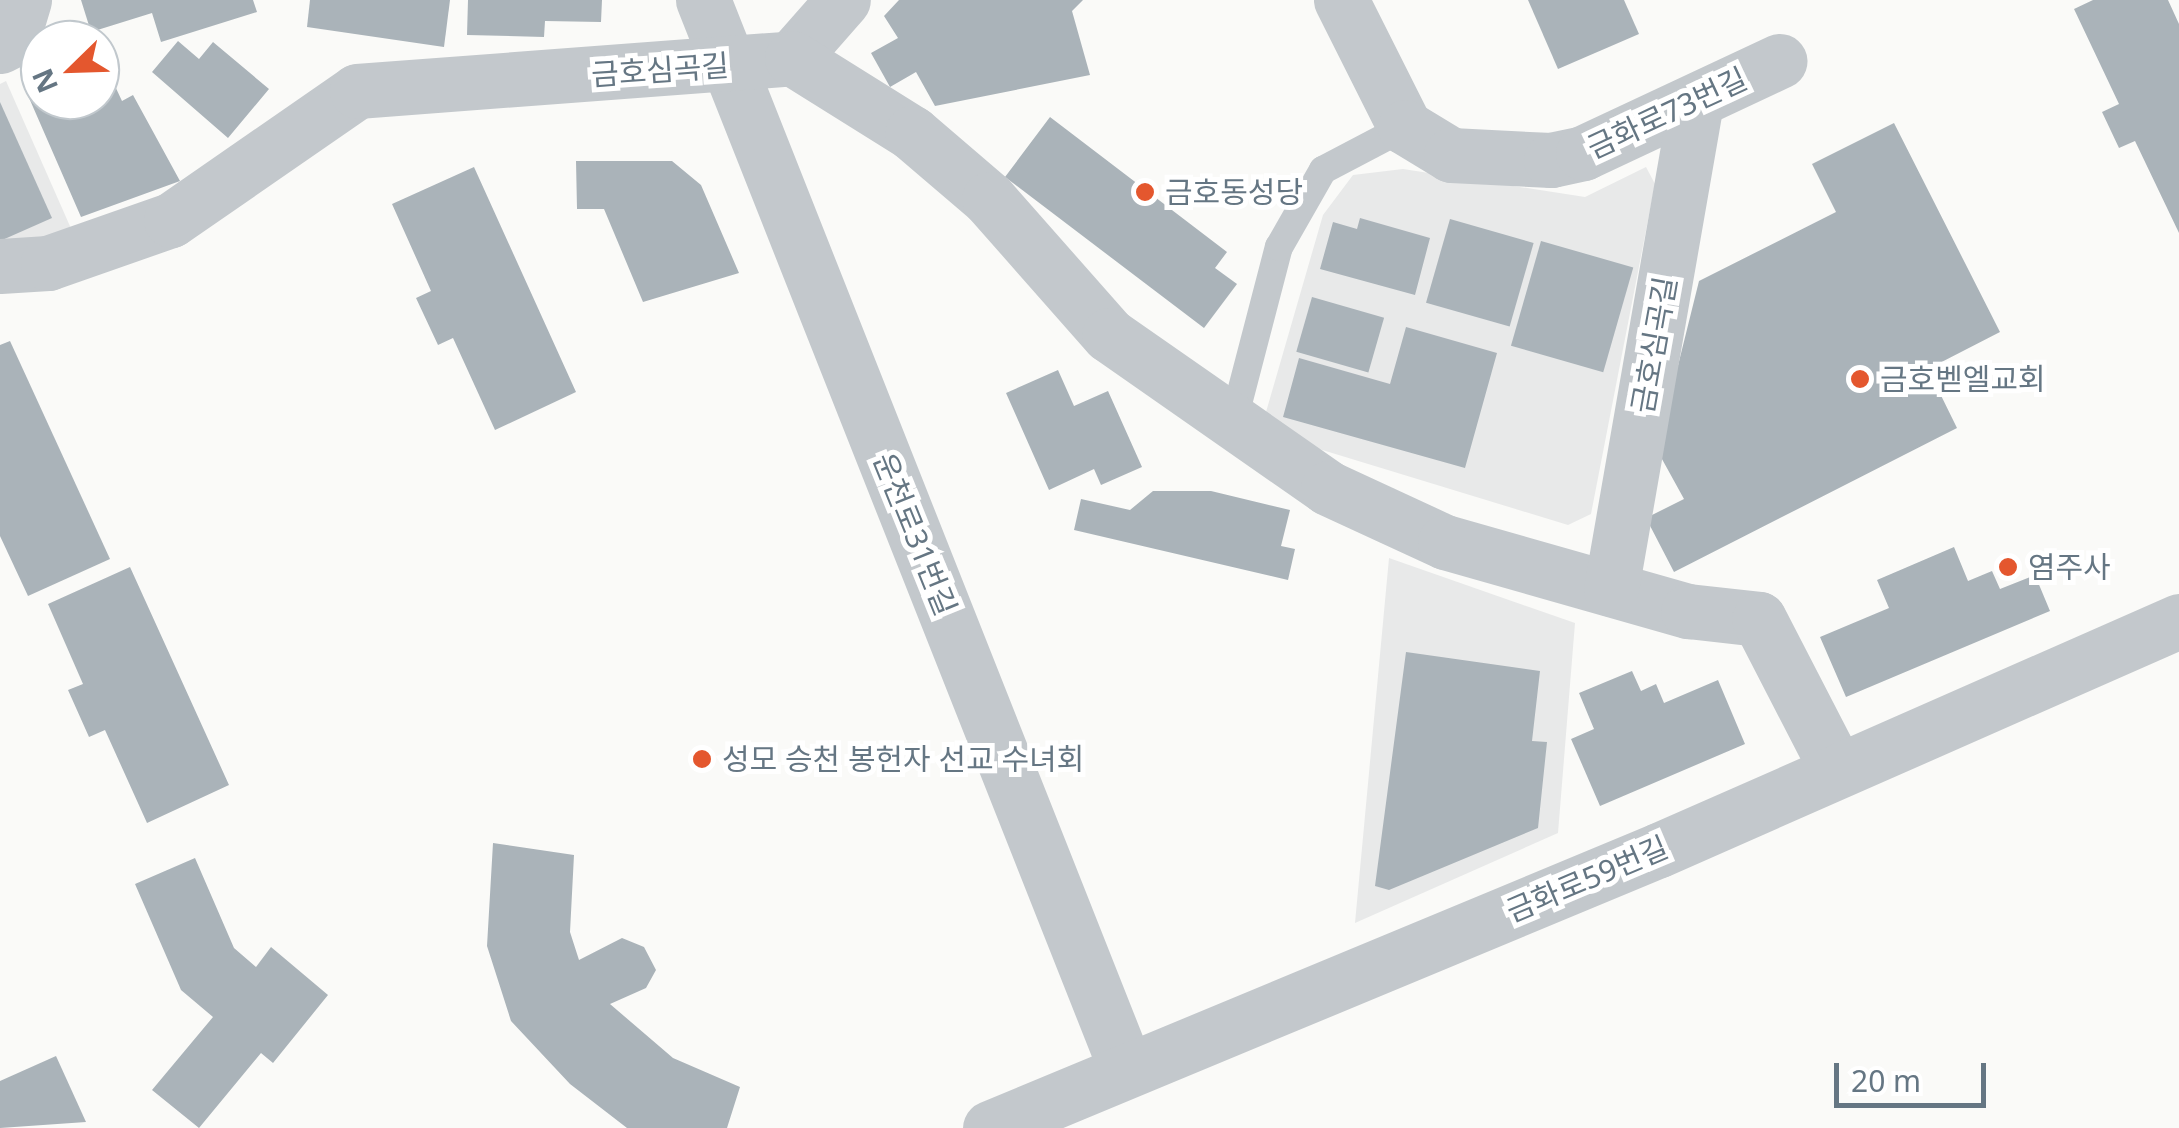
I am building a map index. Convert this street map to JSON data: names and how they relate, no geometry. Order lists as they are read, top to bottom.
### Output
{
  "streets": {
    "street": [
      "금호심곡길",
      "금화로73번길",
      "운천로31번길",
      "금화로59번길"
    ]
  },
  "crossings": [
    ["금호심곡길", "금화로73번길"],
    ["금호심곡길", "운천로31번길"],
    ["운천로31번길", "금화로59번길"]
  ],
  "places": [
    "금호동성당",
    "금호벧엘교회",
    "염주사",
    "성모 승천 봉헌자 선교 수녀회"
  ],
  "scale_bar": "20 m",
  "north": "bottom left"
}
